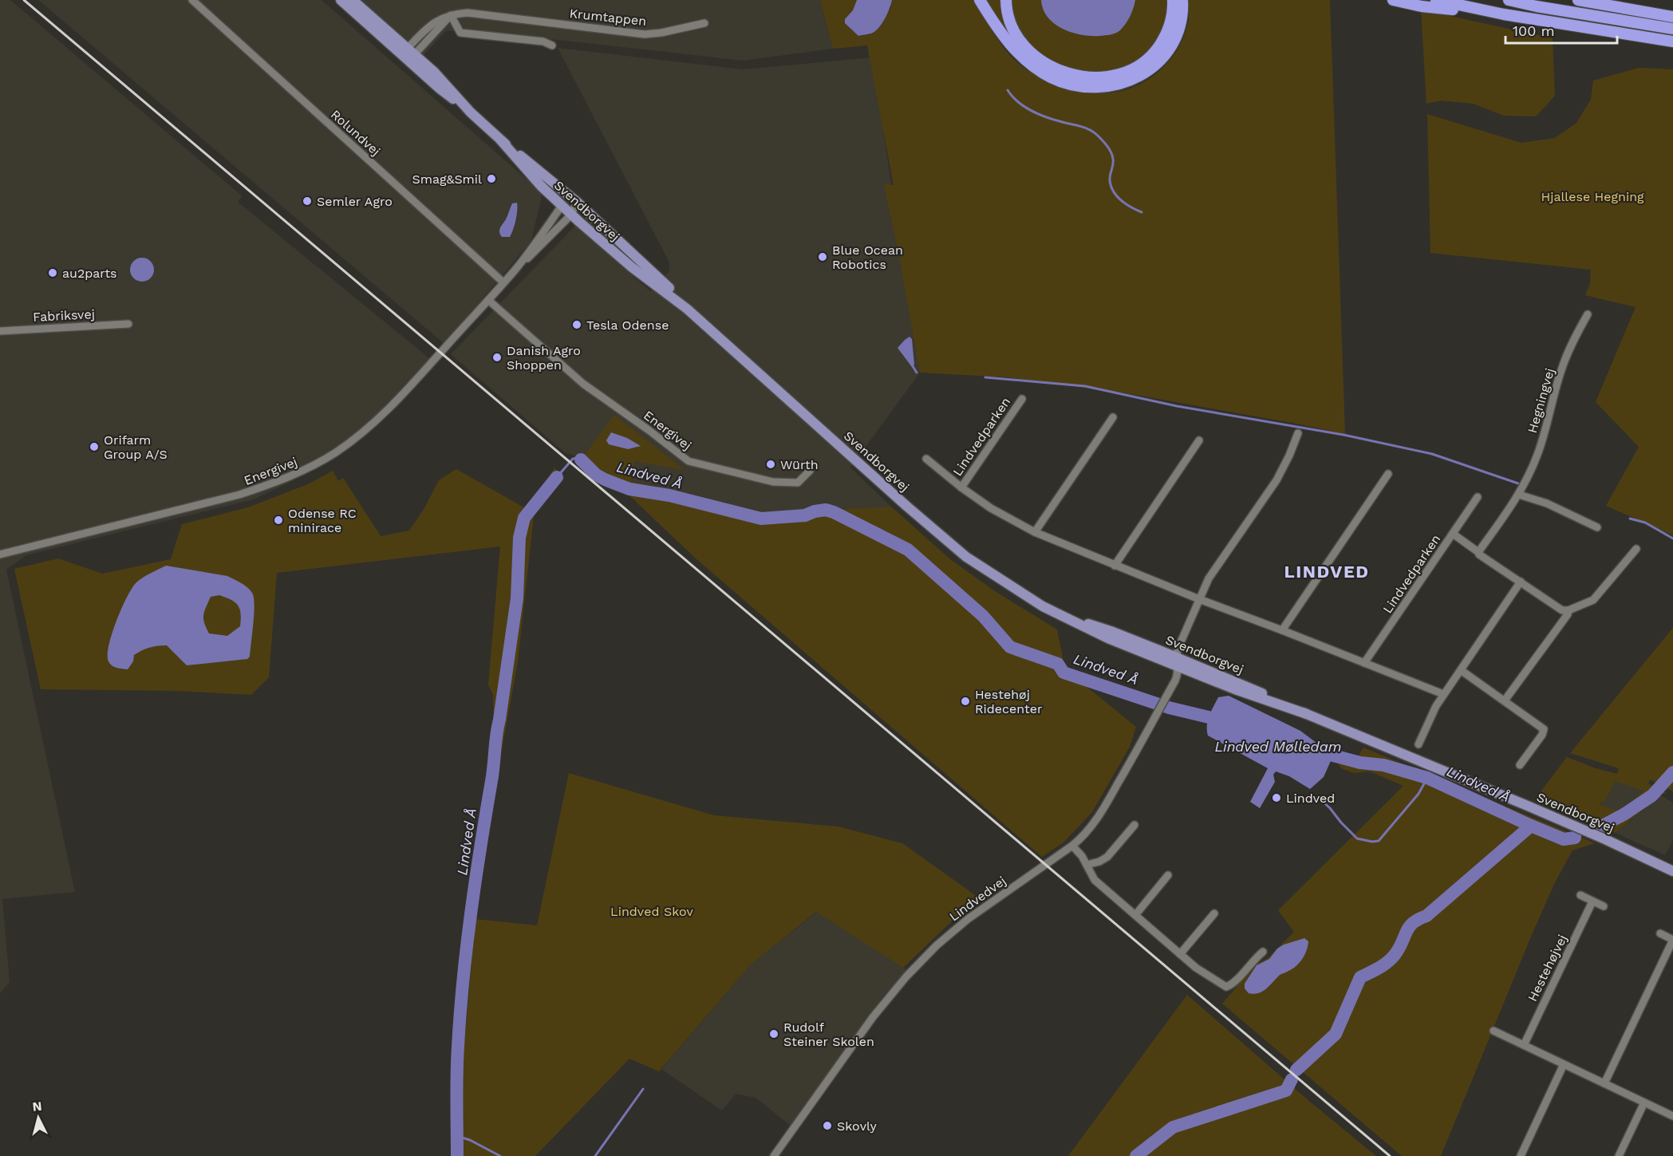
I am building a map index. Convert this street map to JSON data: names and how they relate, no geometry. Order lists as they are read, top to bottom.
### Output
{
  "streets": {
    "main road": ["Svendborgvej"],
    "street": [
      "Krumtappen",
      "Rolundvej",
      "Fabriksvej",
      "Hegningvej",
      "Energivej",
      "Lindvedparken",
      "Lindvedvej",
      "Hestehøjvej"
    ]
  },
  "crossings": [
    ["Rolundvej", "Energivej"],
    ["Svendborgvej", "Energivej"],
    ["Svendborgvej", "Lindvedvej"]
  ],
  "districts": ["LINDVED"],
  "water": ["Lindved Å", "Lindved Mølledam"],
  "parks": ["Hjallese Hegning", "Lindved Skov"],
  "places": [
    "Smag&Smil",
    "Semler Agro",
    "Blue Ocean Robotics",
    "au2parts",
    "Tesla Odense",
    "Danish Agro Shoppen",
    "Orifarm Group A/S",
    "Würth",
    "Odense RC minirace",
    "Hestehøj Ridecenter",
    "Lindved",
    "Rudolf Steiner Skolen",
    "Skovly"
  ],
  "scale_bar": "100 m",
  "north": "top"
}
